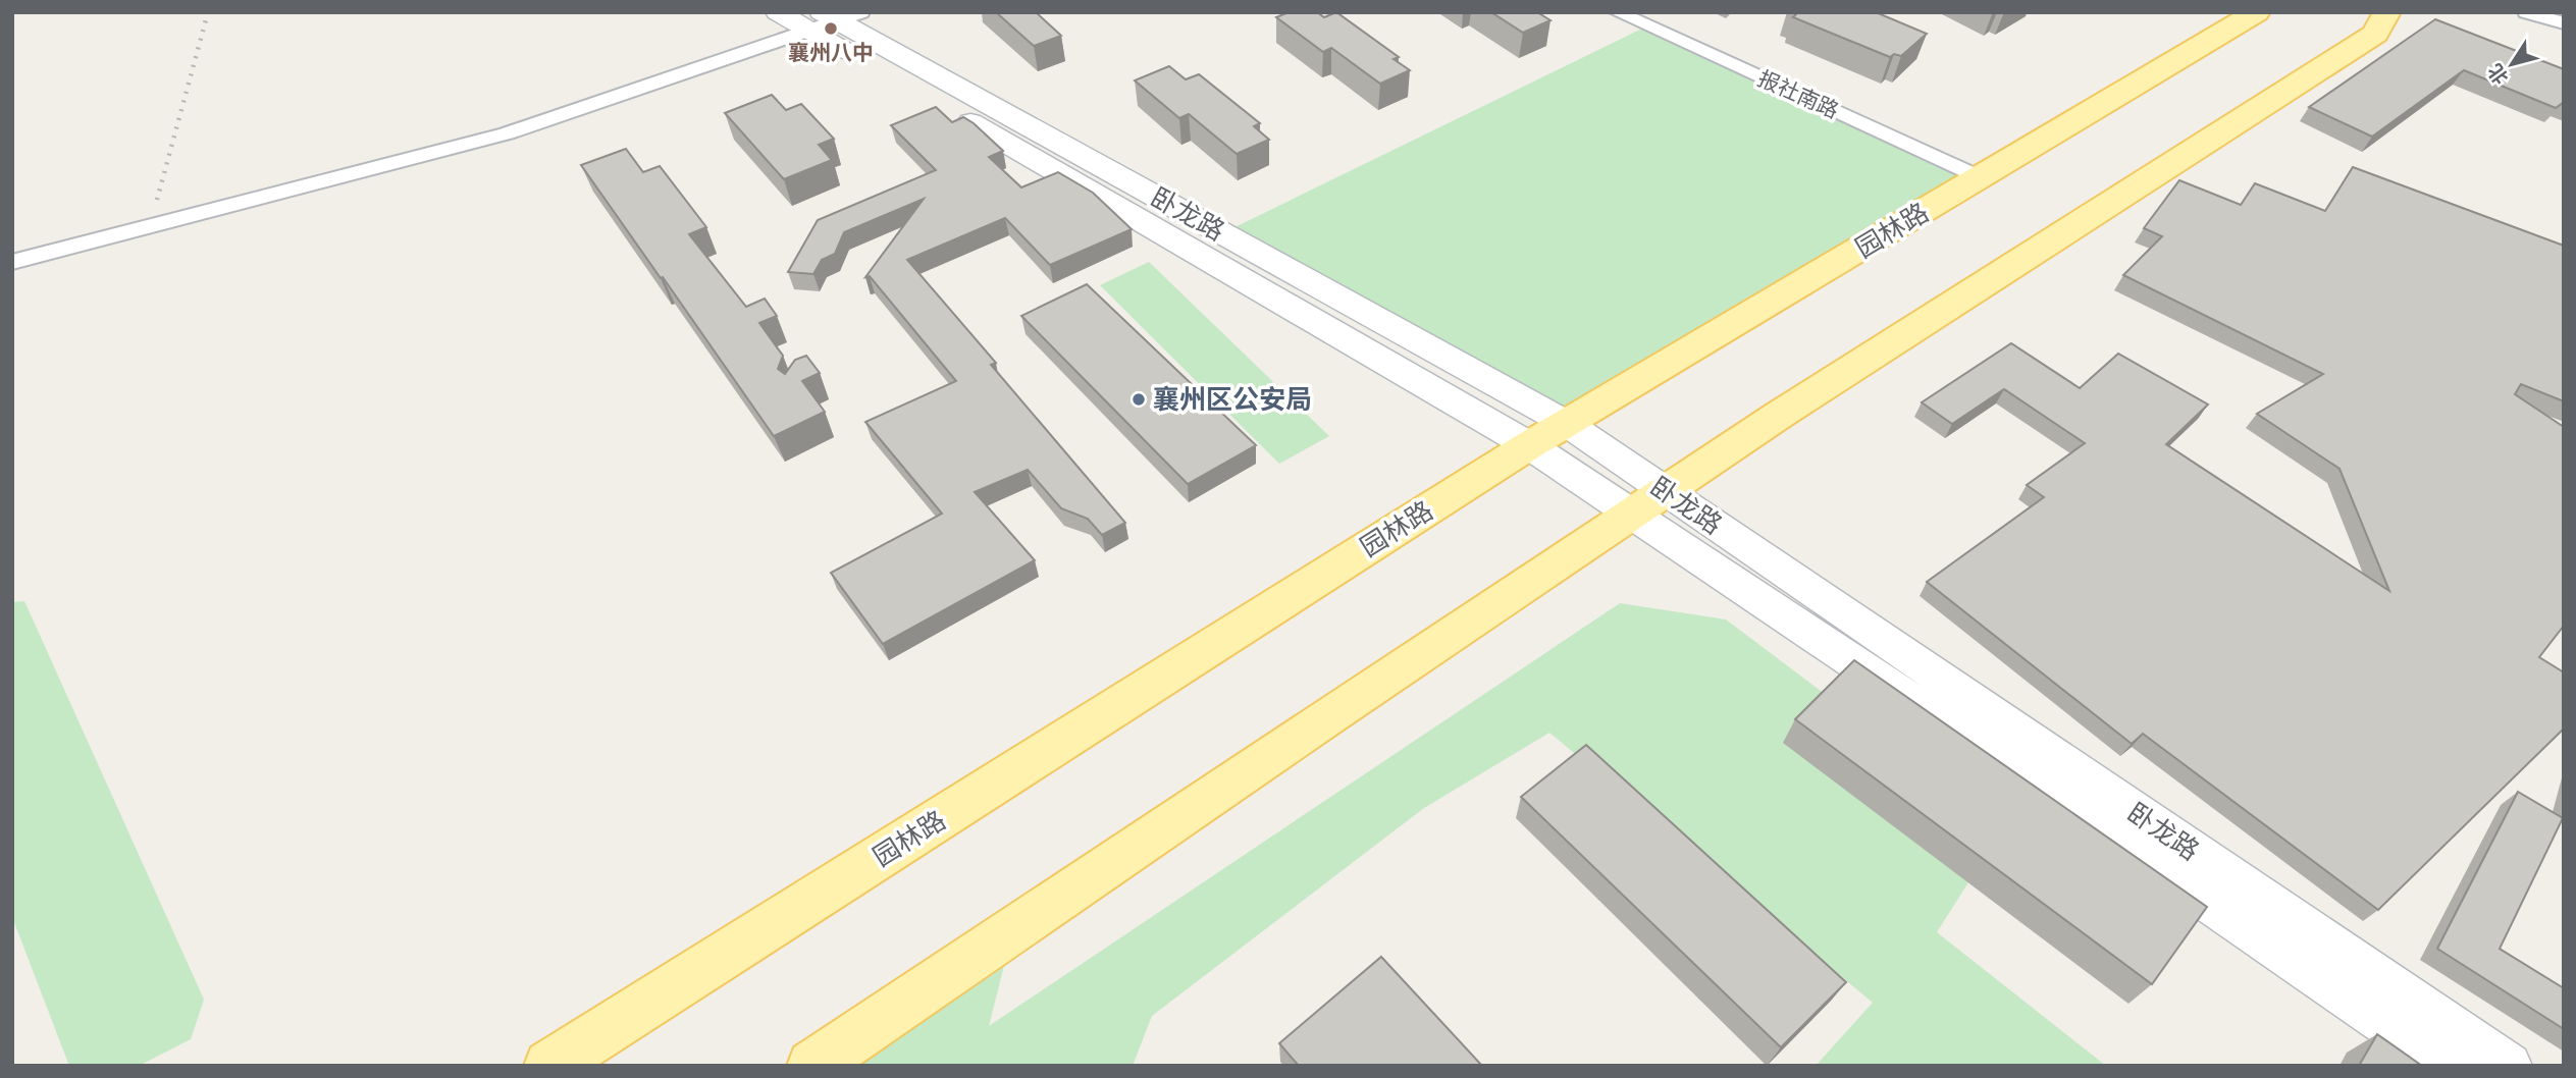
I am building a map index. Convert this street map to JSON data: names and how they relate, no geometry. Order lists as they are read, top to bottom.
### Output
{
  "streets": {
    "main road": ["卧龙路", "园林路"],
    "street": ["报社南路"]
  },
  "crossings": [
    ["报社南路", "园林路"],
    ["卧龙路", "园林路"]
  ],
  "places": ["襄州八中", "襄州区公安局"],
  "north": "bottom left"
}
